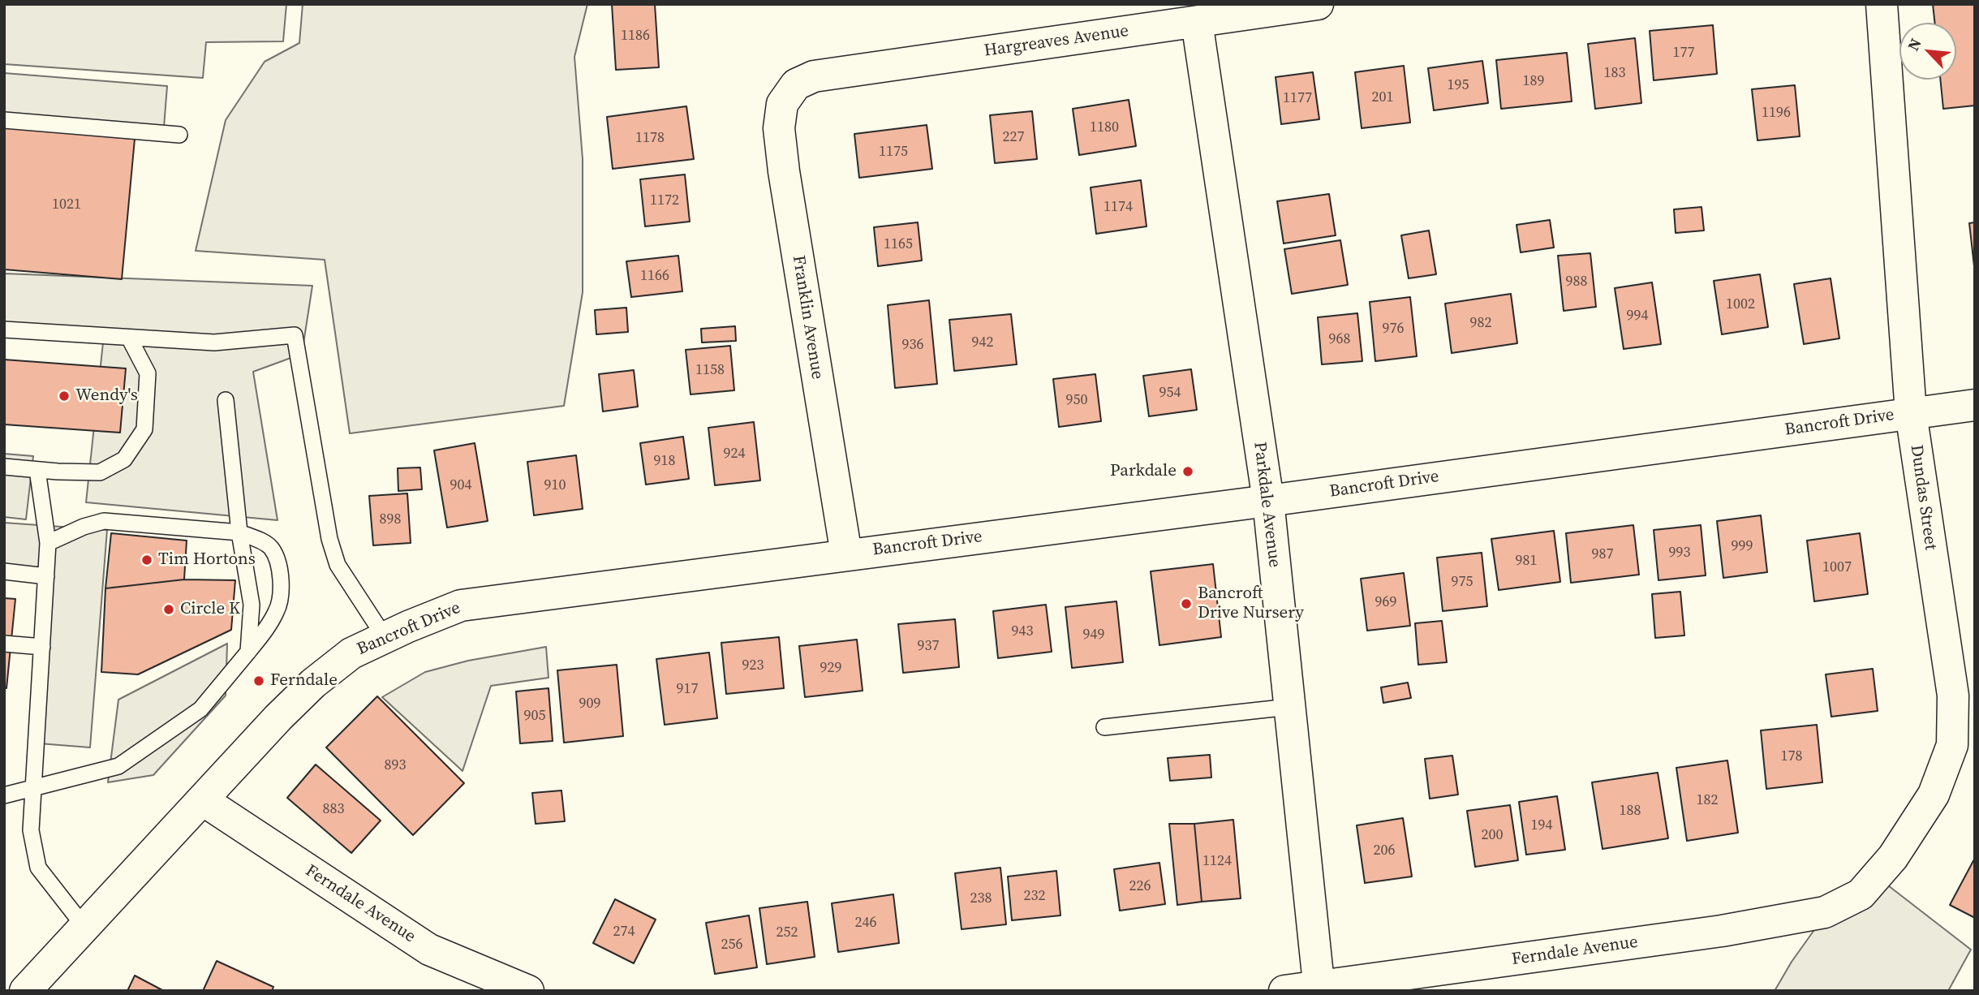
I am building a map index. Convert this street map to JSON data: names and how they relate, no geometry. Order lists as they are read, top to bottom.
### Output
{
  "streets": {
    "street": [
      "Hargreaves Avenue",
      "Franklin Avenue",
      "Bancroft Drive",
      "Dundas Street",
      "Parkdale Avenue",
      "Ferndale Avenue"
    ]
  },
  "crossings": [
    ["Hargreaves Avenue", "Franklin Avenue"],
    ["Hargreaves Avenue", "Parkdale Avenue"],
    ["Franklin Avenue", "Bancroft Drive"],
    ["Bancroft Drive", "Dundas Street"],
    ["Bancroft Drive", "Parkdale Avenue"],
    ["Bancroft Drive", "Ferndale Avenue"],
    ["Dundas Street", "Ferndale Avenue"],
    ["Parkdale Avenue", "Ferndale Avenue"]
  ],
  "places": [
    "Wendy's",
    "Parkdale",
    "Tim Hortons",
    "Bancroft Drive Nursery",
    "Circle K",
    "Ferndale"
  ],
  "house_numbers": [
    "1186",
    "177",
    "183",
    "189",
    "195",
    "201",
    "1177",
    "1196",
    "1180",
    "227",
    "1178",
    "1175",
    "1172",
    "1021",
    "1174",
    "1165",
    "1166",
    "988",
    "1002",
    "994",
    "982",
    "976",
    "968",
    "942",
    "936",
    "1158",
    "954",
    "950",
    "924",
    "918",
    "904",
    "910",
    "898",
    "999",
    "993",
    "987",
    "981",
    "1007",
    "975",
    "969",
    "943",
    "949",
    "937",
    "923",
    "929",
    "917",
    "909",
    "905",
    "178",
    "893",
    "182",
    "883",
    "188",
    "194",
    "200",
    "206",
    "1124",
    "226",
    "232",
    "238",
    "246",
    "274",
    "252",
    "256"
  ],
  "north": "top left"
}
